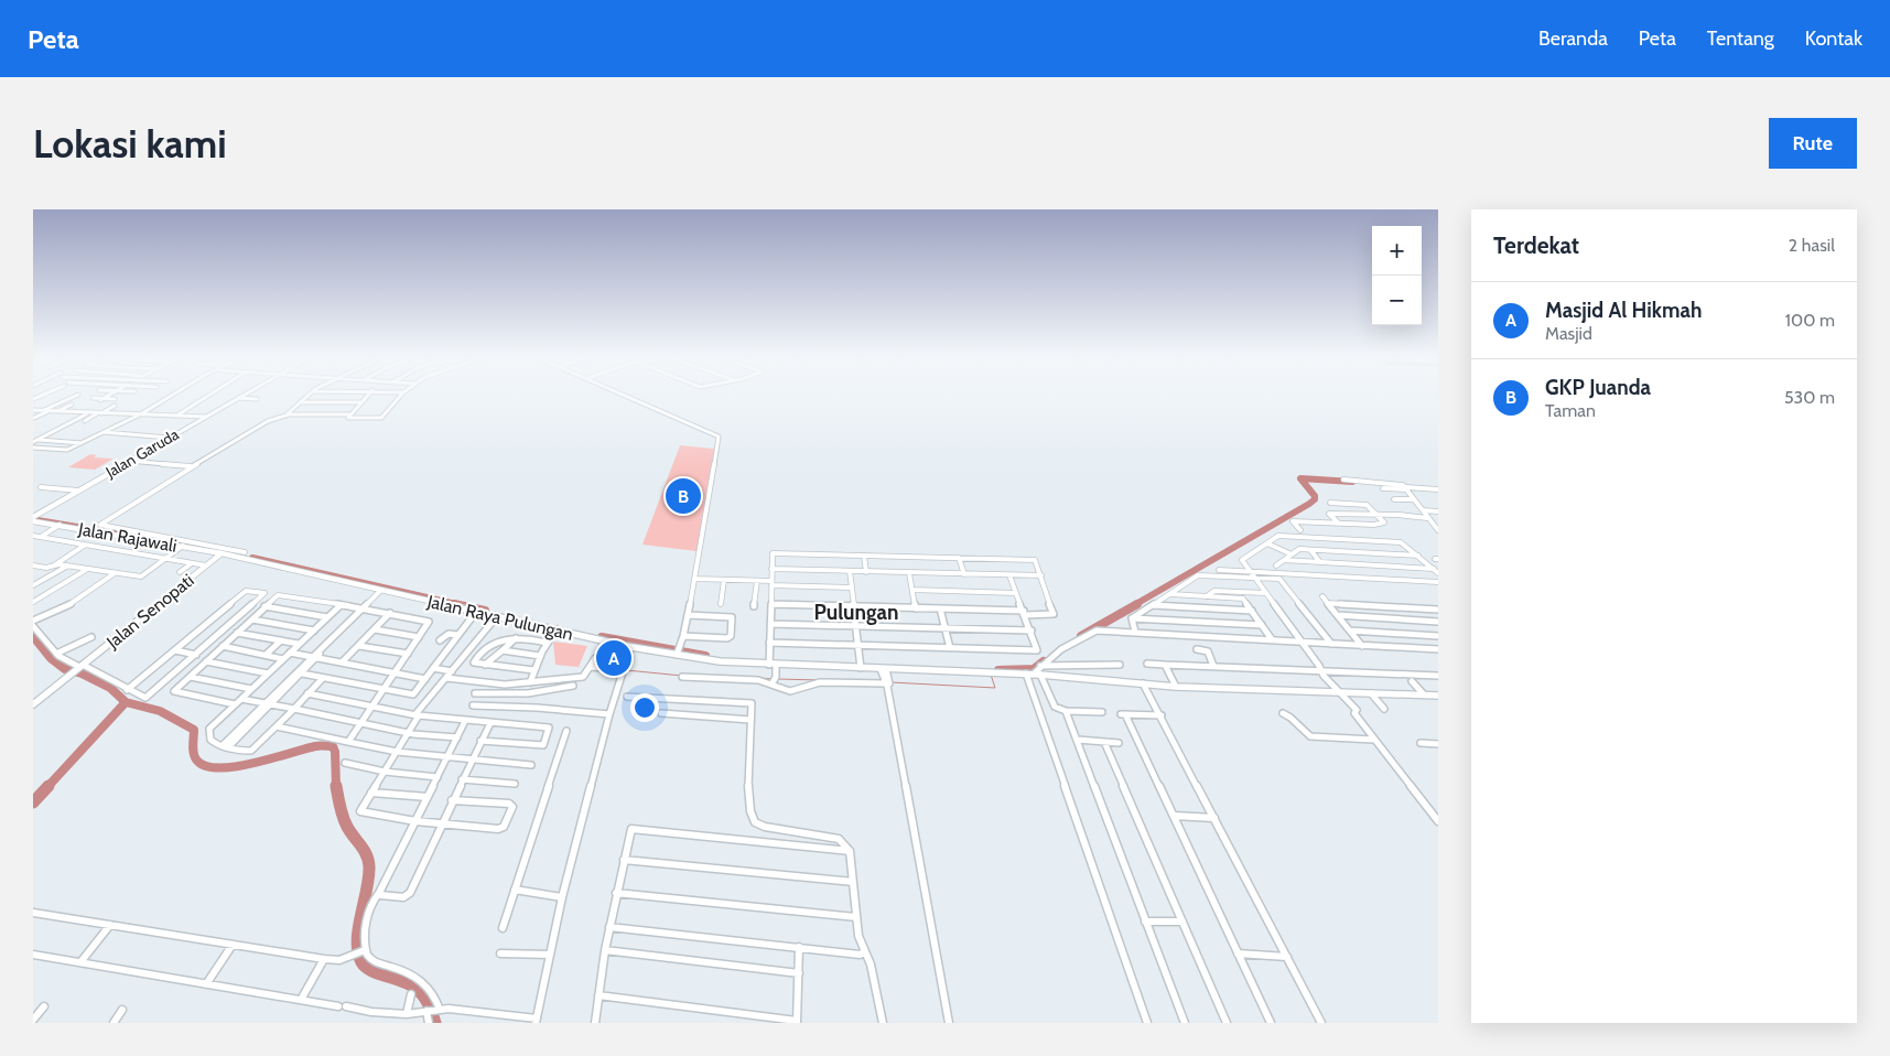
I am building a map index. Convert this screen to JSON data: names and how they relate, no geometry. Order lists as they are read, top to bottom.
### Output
{
  "streets": {
    "street": [
      "Jalan Garuda",
      "Jalan Rajawali",
      "Jalan Senopati",
      "Jalan Raya Pulungan"
    ]
  },
  "crossings": [
    ["Jalan Garuda", "Jalan Rajawali"],
    ["Jalan Rajawali", "Jalan Senopati"],
    ["Jalan Rajawali", "Jalan Raya Pulungan"],
    ["Jalan Senopati", "Jalan Raya Pulungan"]
  ],
  "districts": ["Pulungan"],
  "page": {
    "header": "Peta",
    "nav": [
      "Beranda",
      "Peta",
      "Tentang",
      "Kontak"
    ],
    "buttons": "Rute",
    "title": "Lokasi kami",
    "heading": ["Terdekat", "2 hasil"],
    "map_buttons": ["+", "−"],
    "list": [
      {
        "mark": "A",
        "name": "Masjid Al Hikmah",
        "note": "Masjid",
        "value": "100 m"
      },
      {
        "mark": "B",
        "name": "GKP Juanda",
        "note": "Taman",
        "value": "530 m"
      }
    ],
    "pins": ["B", "A"]
  }
}
